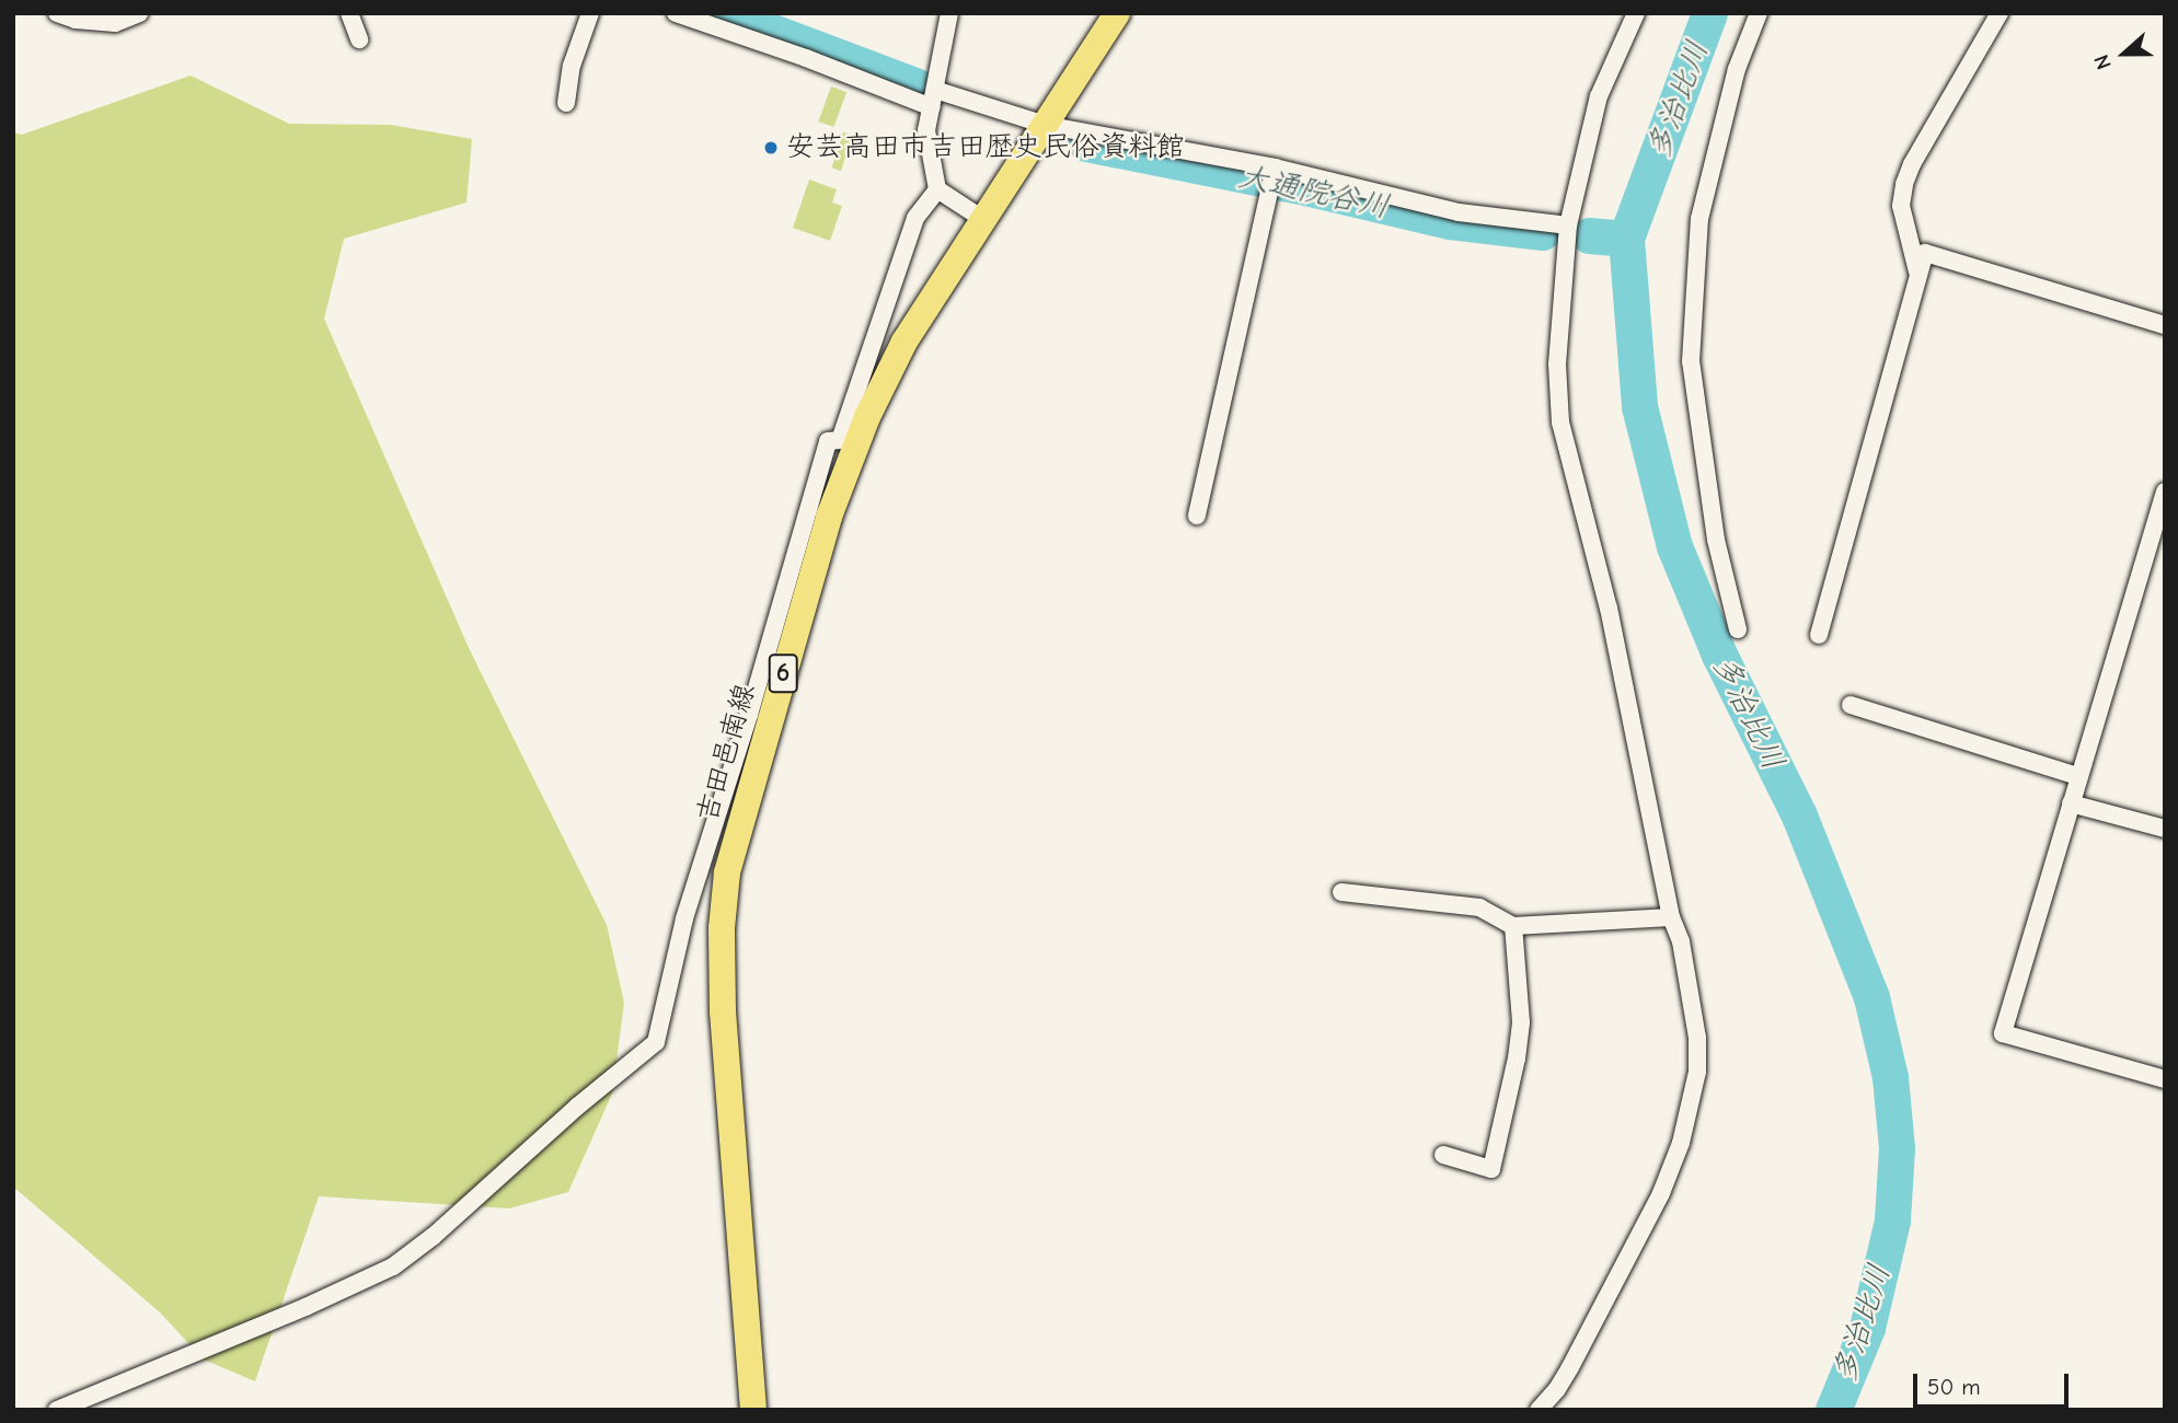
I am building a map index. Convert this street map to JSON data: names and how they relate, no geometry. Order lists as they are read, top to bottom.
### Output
{
  "streets": {
    "main road": ["6", "吉田邑南線"]
  },
  "water": ["多治比川", "大通院谷川"],
  "places": ["安芸高田市吉田歴史民俗資料館"],
  "scale_bar": "50 m",
  "north": "left"
}
